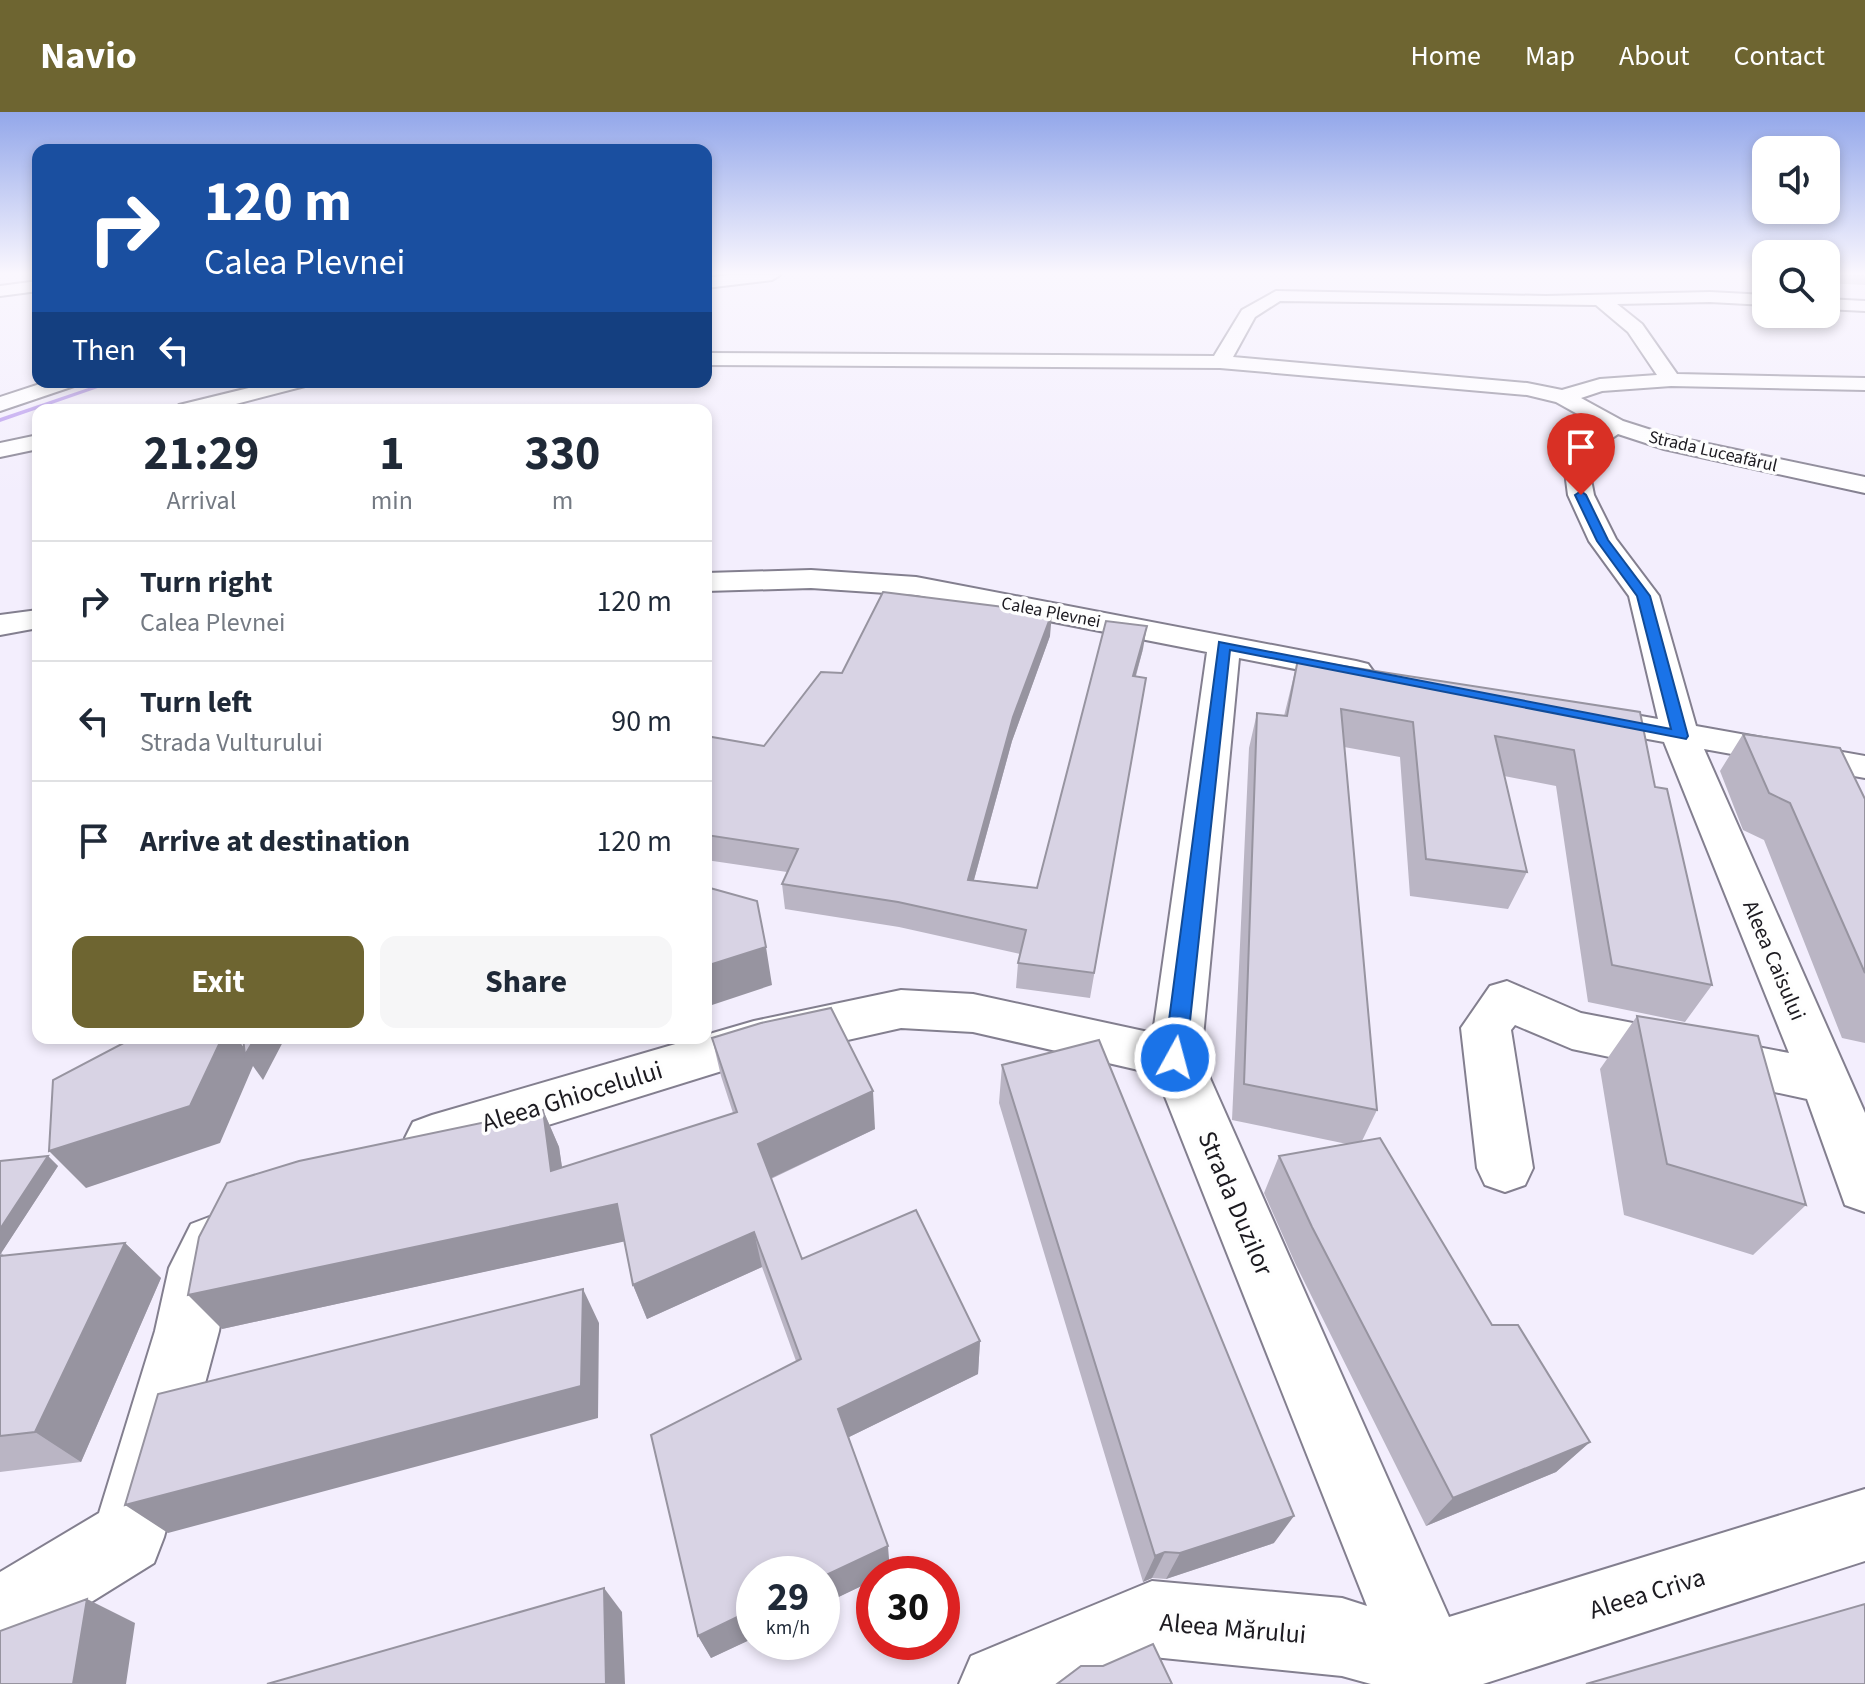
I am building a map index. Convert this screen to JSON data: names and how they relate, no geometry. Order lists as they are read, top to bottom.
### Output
{
  "streets": {
    "street": [
      "Strada Luceafărul",
      "Calea Plevnei",
      "Aleea Caisului",
      "Aleea Ghiocelului",
      "Strada Duzilor",
      "Aleea Criva",
      "Aleea Mărului"
    ]
  },
  "crossings": [
    ["Strada Luceafărul", "Aleea Caisului"],
    ["Calea Plevnei", "Strada Duzilor"],
    ["Aleea Ghiocelului", "Strada Duzilor"],
    ["Strada Duzilor", "Aleea Criva"],
    ["Strada Duzilor", "Aleea Mărului"],
    ["Aleea Criva", "Aleea Mărului"]
  ],
  "page": {
    "header": "Navio",
    "nav": [
      "Home",
      "Map",
      "About",
      "Contact"
    ],
    "turn": ["120 m", "Calea Plevnei"],
    "then": "Then",
    "eta": [
      "21:29",
      "Arrival",
      "1",
      "min",
      "330",
      "m"
    ],
    "list": [
      {
        "name": "Turn right",
        "note": "Calea Plevnei",
        "value": "120 m"
      },
      {
        "name": "Turn left",
        "note": "Strada Vulturului",
        "value": "90 m"
      },
      {
        "name": "Arrive at destination",
        "value": "120 m"
      }
    ],
    "buttons": ["Exit", "Share"],
    "speed": "29 km/h",
    "limit": "30"
  }
}
